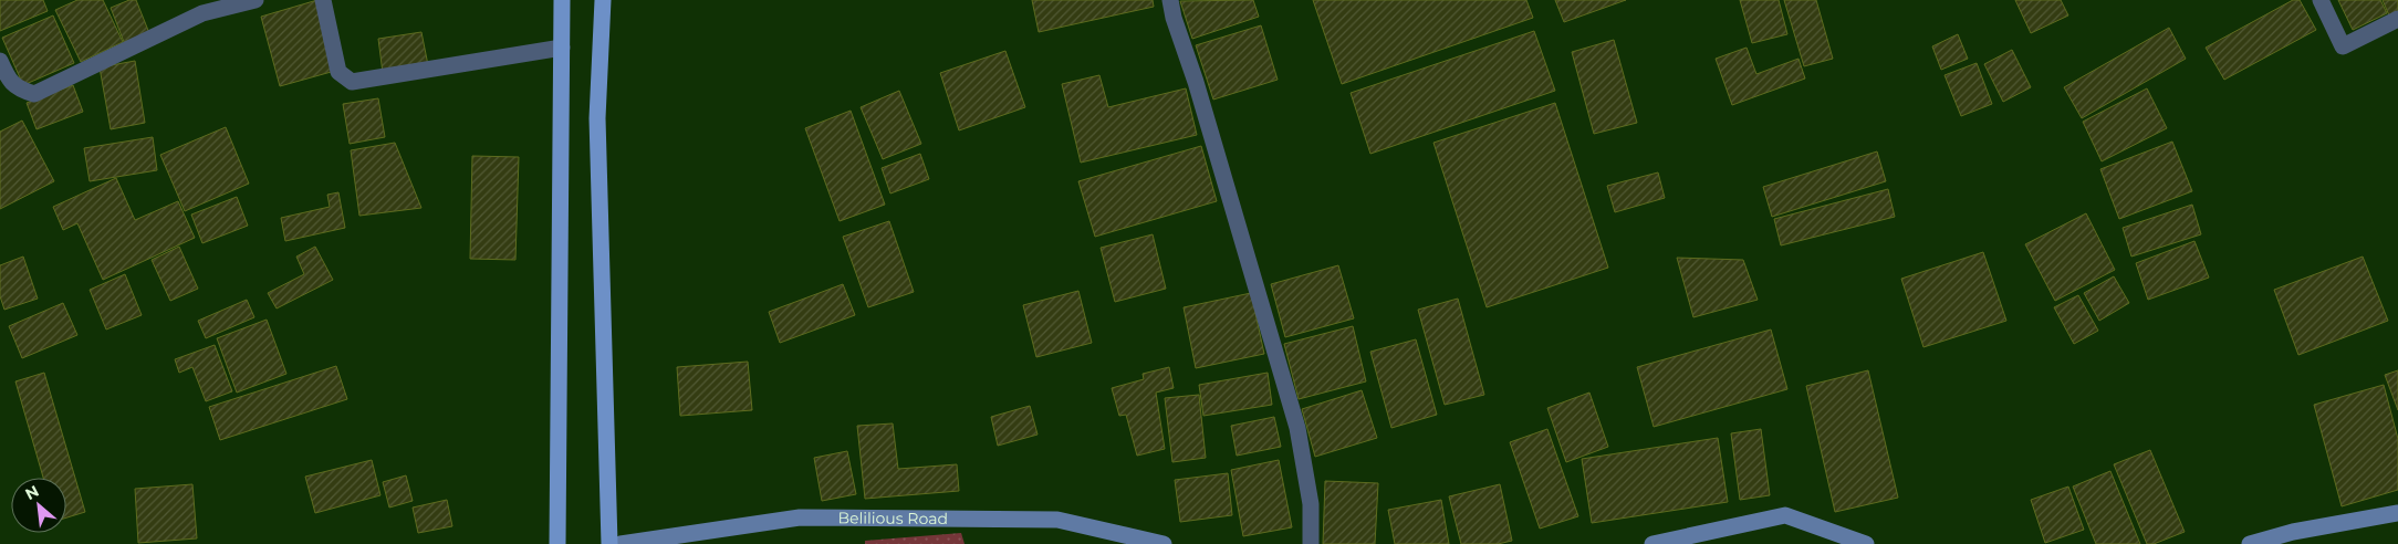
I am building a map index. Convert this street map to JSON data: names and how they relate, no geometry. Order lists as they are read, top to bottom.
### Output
{
  "streets": {
    "main road": ["Belilious Road"]
  },
  "north": "top left"
}
